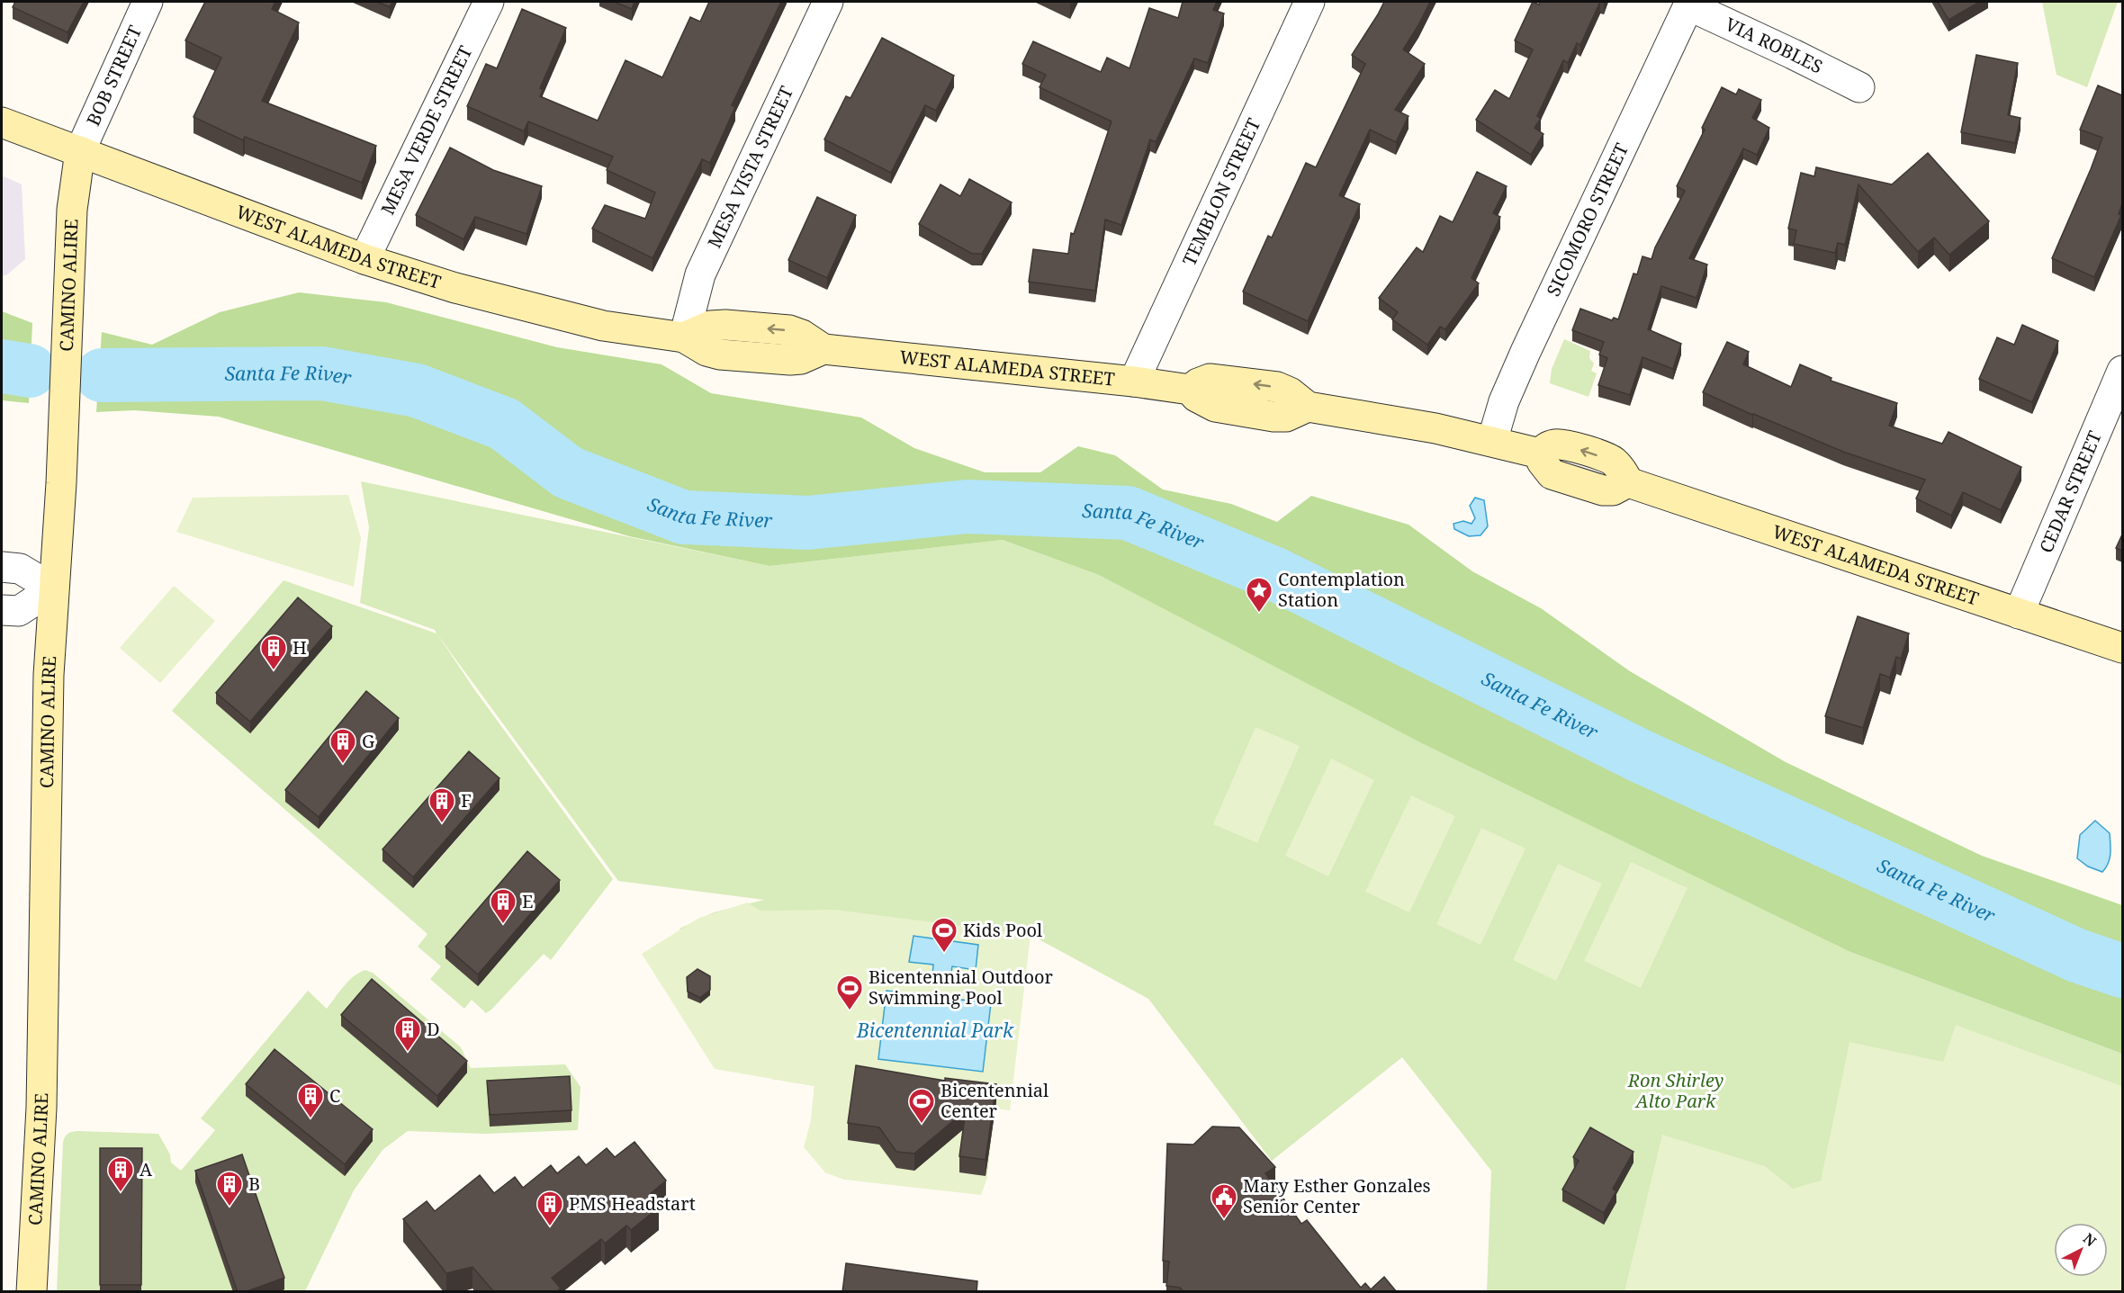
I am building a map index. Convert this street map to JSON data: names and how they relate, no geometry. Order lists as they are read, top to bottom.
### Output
{
  "streets": {
    "street": [
      "VIA ROBLES",
      "BOB STREET",
      "MESA VERDE STREET",
      "MESA VISTA STREET",
      "TEMBLON STREET",
      "SICOMORO STREET",
      "WEST ALAMEDA STREET",
      "CAMINO ALIRE",
      "CEDAR STREET"
    ]
  },
  "crossings": [
    ["VIA ROBLES", "SICOMORO STREET"],
    ["BOB STREET", "WEST ALAMEDA STREET"],
    ["BOB STREET", "CAMINO ALIRE"],
    ["MESA VERDE STREET", "WEST ALAMEDA STREET"],
    ["MESA VISTA STREET", "WEST ALAMEDA STREET"],
    ["TEMBLON STREET", "WEST ALAMEDA STREET"],
    ["SICOMORO STREET", "WEST ALAMEDA STREET"],
    ["WEST ALAMEDA STREET", "CAMINO ALIRE"],
    ["WEST ALAMEDA STREET", "CEDAR STREET"]
  ],
  "water": ["Santa Fe River", "Bicentennial Park"],
  "parks": ["Ron Shirley Alto Park"],
  "places": {
    "place": ["Contemplation Station"],
    "building": [
      "H",
      "G",
      "F",
      "E",
      "D",
      "C",
      "A",
      "B",
      "PMS Headstart"
    ],
    "sports": ["Kids Pool", "Bicentennial Outdoor Swimming Pool", "Bicentennial Center"],
    "public building": ["Mary Esther Gonzales Senior Center"]
  },
  "north": "top right"
}
